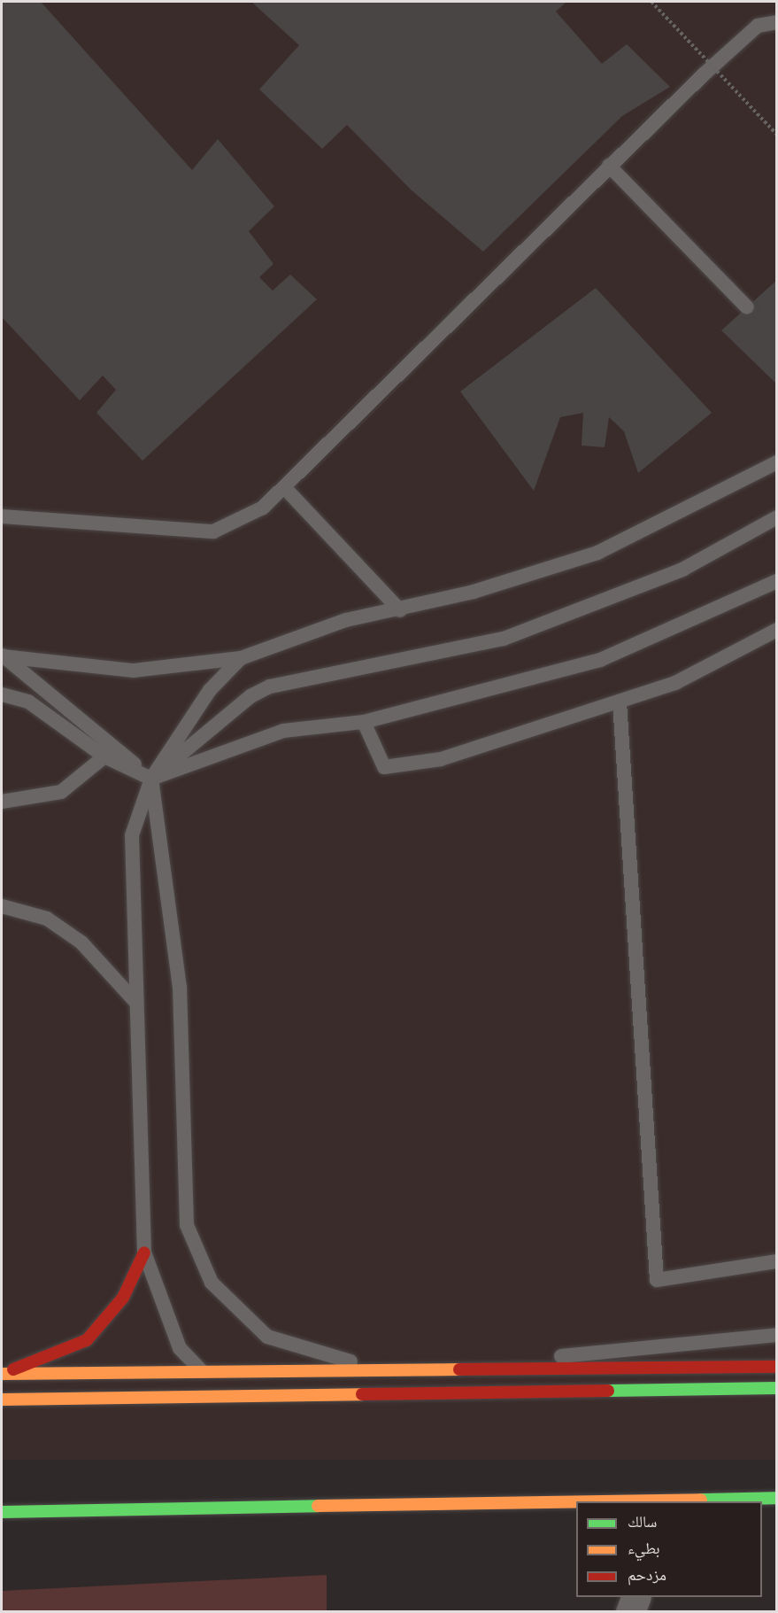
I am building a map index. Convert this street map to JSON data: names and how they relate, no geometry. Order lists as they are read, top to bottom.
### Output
{
  "legend": ["سالك", "بطيء", "مزدحم"]
}
